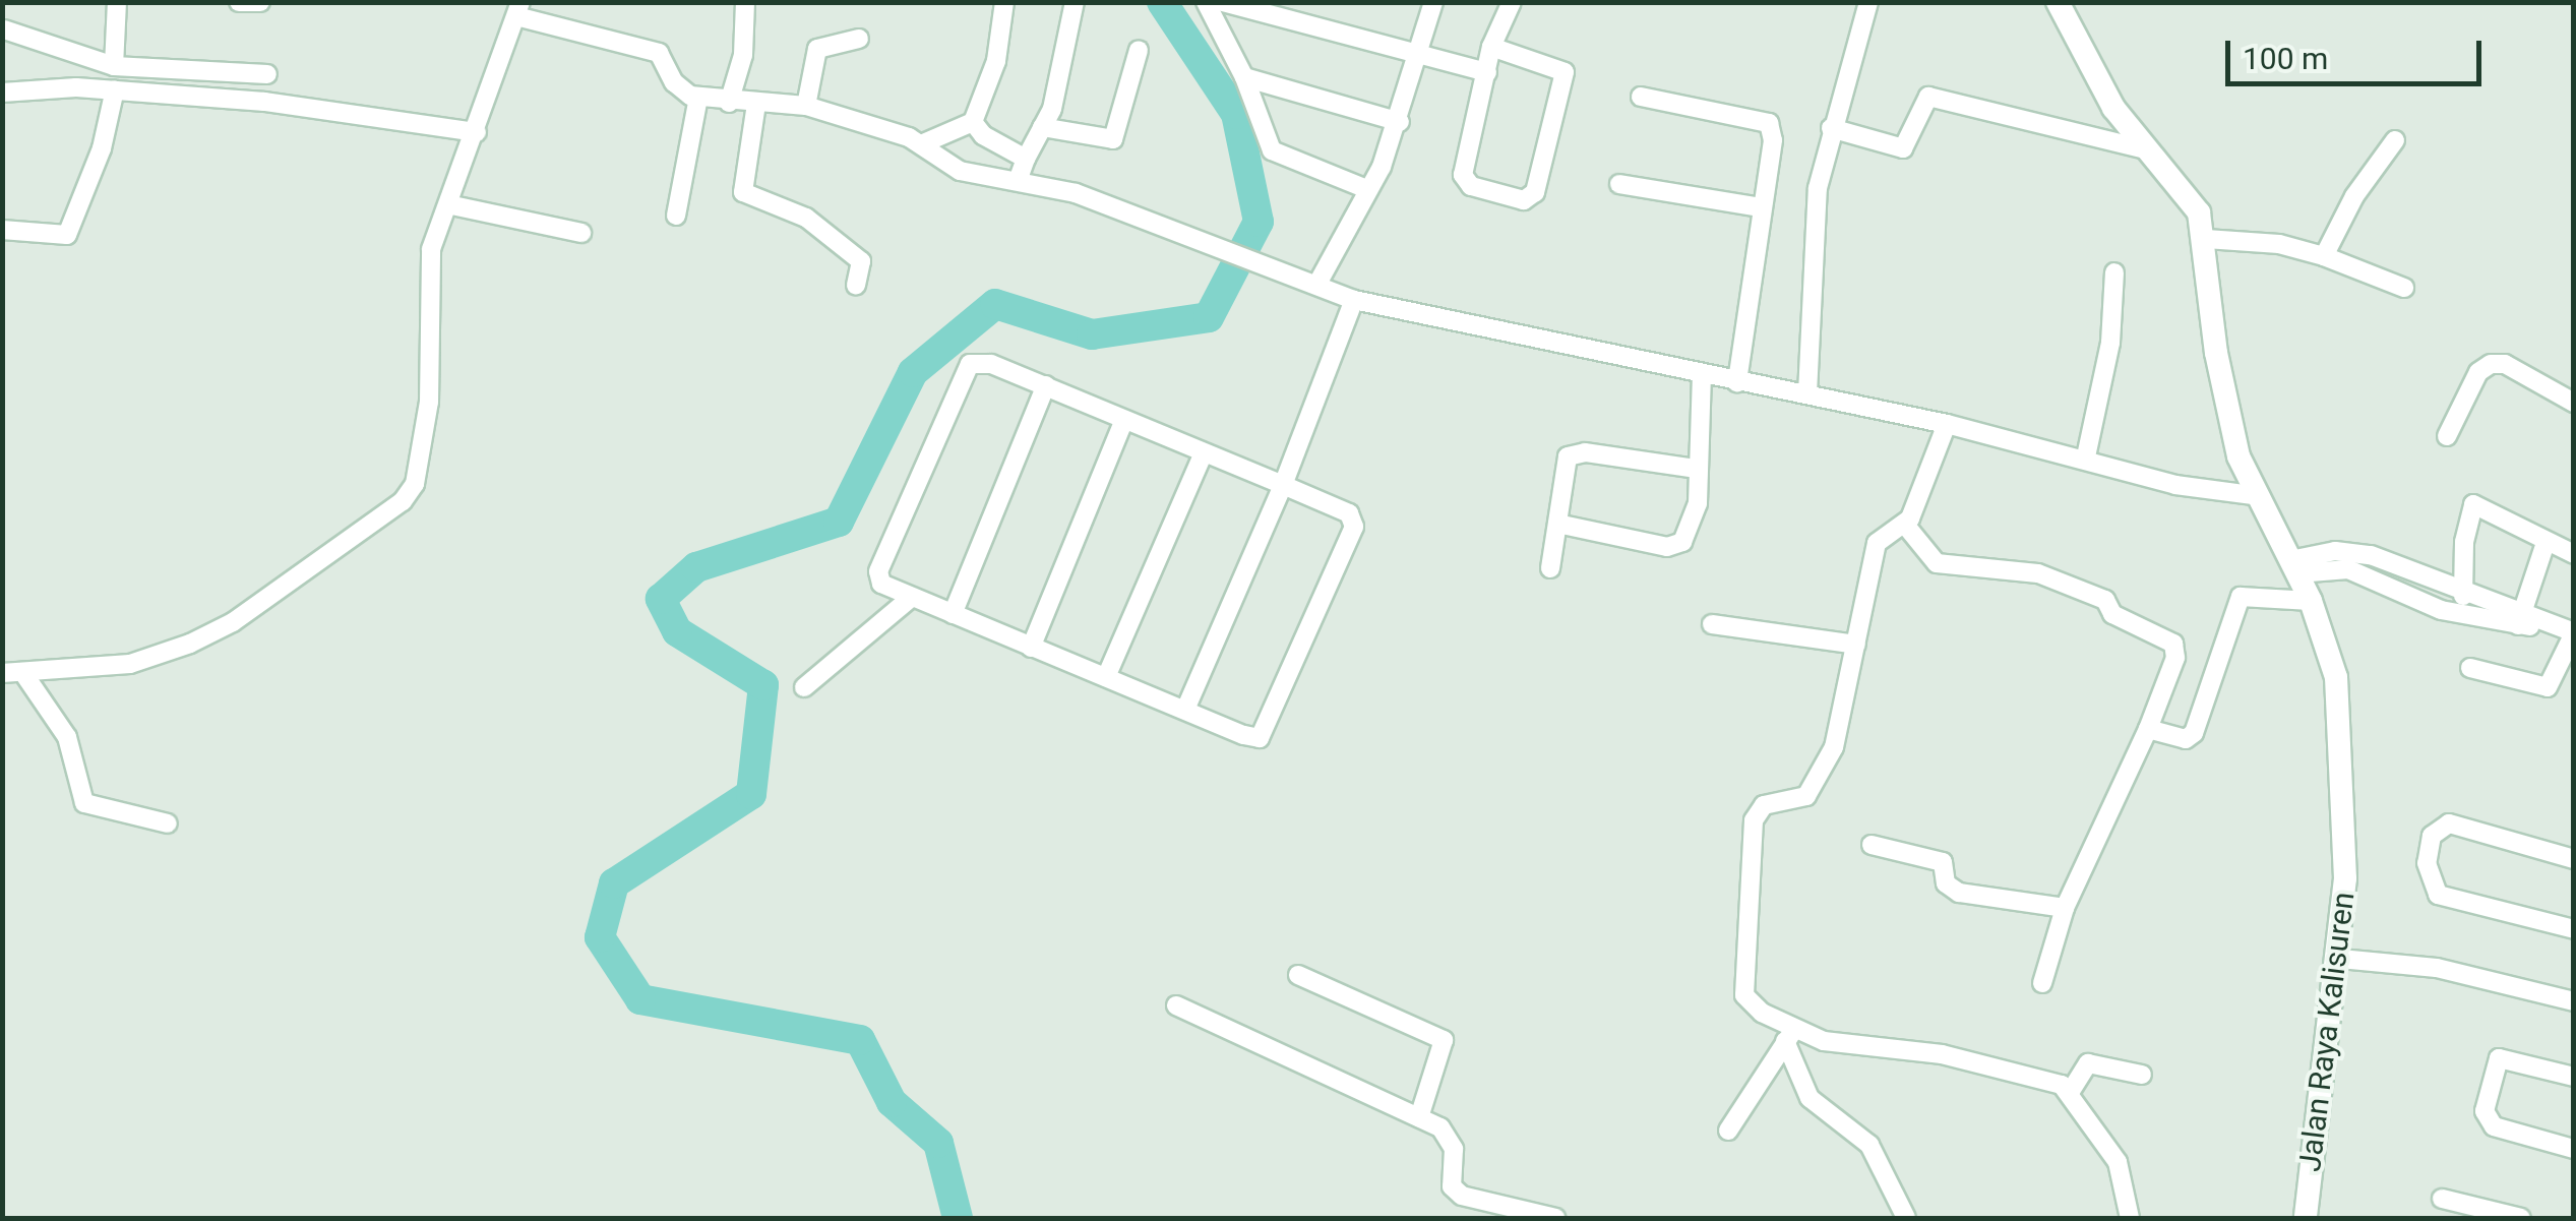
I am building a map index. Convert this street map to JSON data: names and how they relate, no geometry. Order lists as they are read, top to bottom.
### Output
{
  "streets": {
    "main road": ["Jalan Raya Kalisuren"]
  },
  "scale_bar": "100 m"
}
